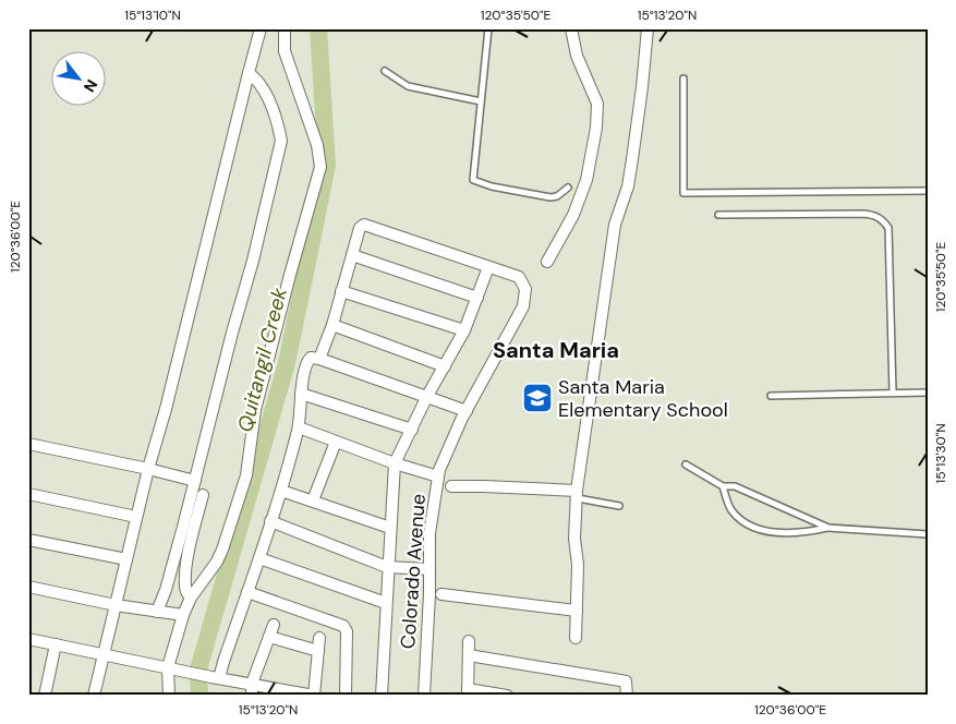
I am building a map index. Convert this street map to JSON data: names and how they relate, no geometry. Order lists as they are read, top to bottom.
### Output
{
  "streets": {
    "street": ["Colorado Avenue"]
  },
  "districts": ["Santa Maria"],
  "water": ["Quitangil Creek"],
  "places": {
    "school or university": ["Santa Maria Elementary School"]
  },
  "north": "bottom right",
  "coordinates": [
    "15°13'10\"N",
    "120°35'50\"E",
    "15°13'20\"N",
    "120°36'00\"E",
    "15°13'30\"N"
  ]
}
